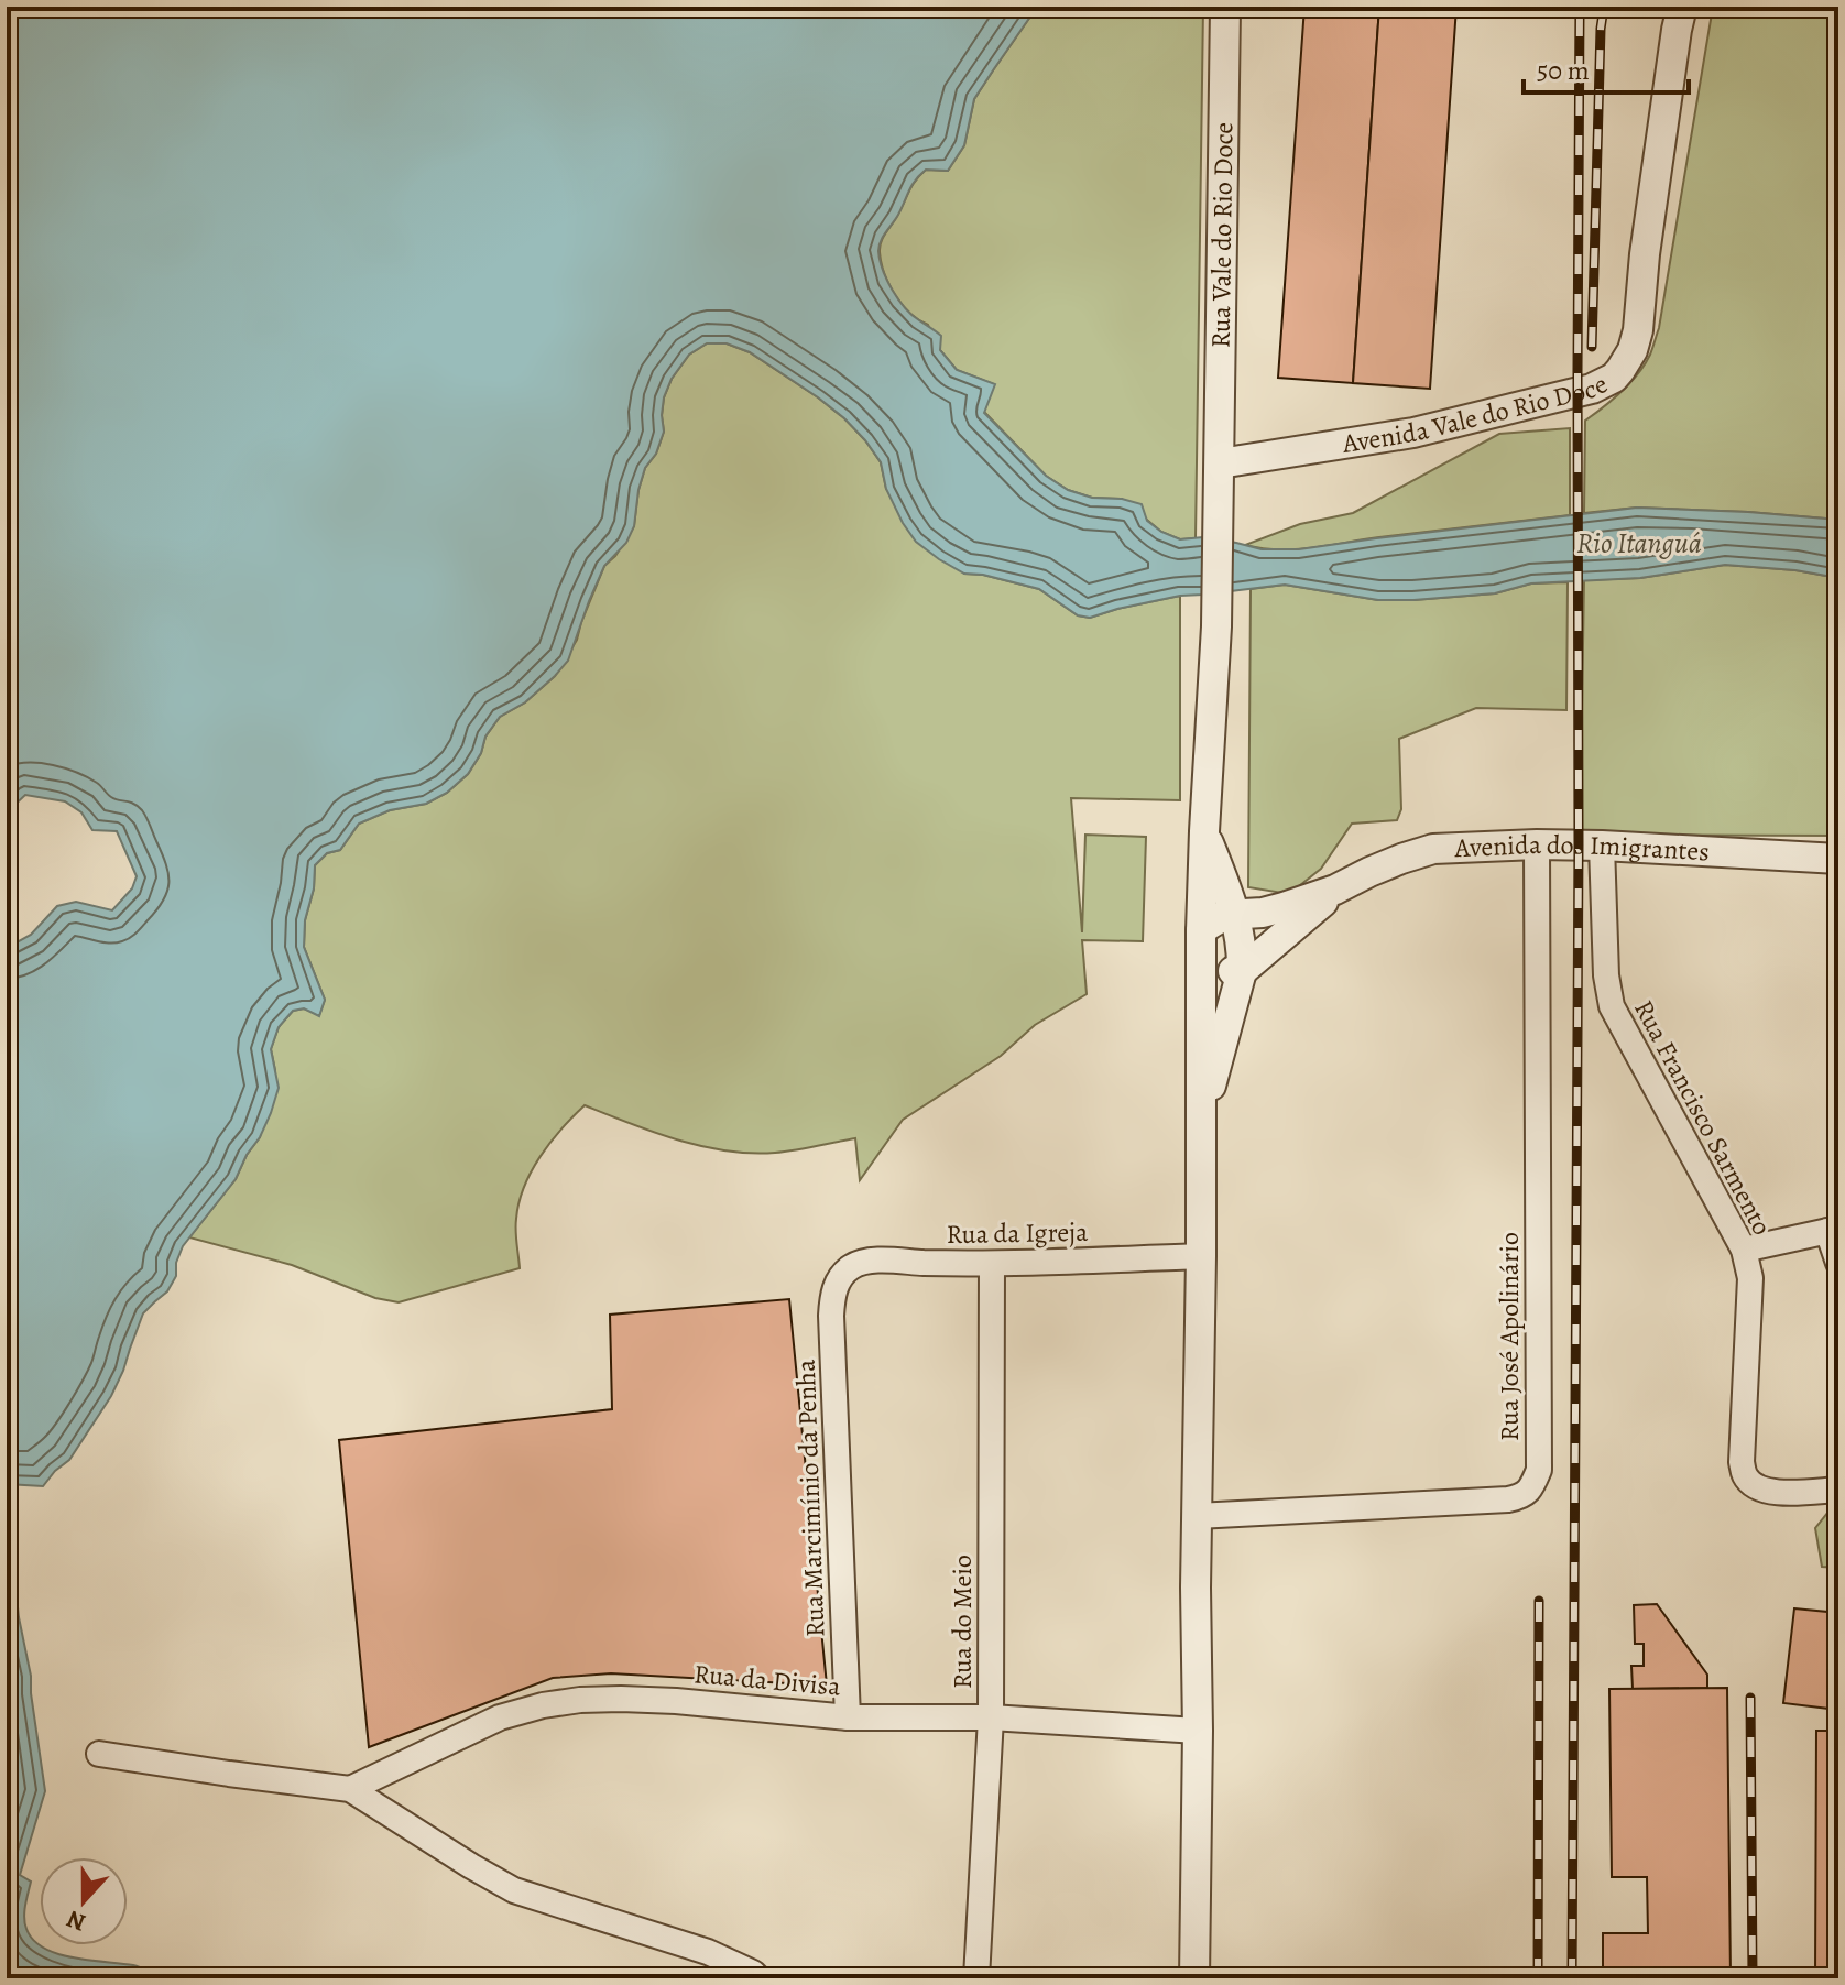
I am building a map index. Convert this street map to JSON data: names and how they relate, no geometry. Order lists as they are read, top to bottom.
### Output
{
  "streets": {
    "street": [
      "Rua Vale do Rio Doce",
      "Avenida Vale do Rio Doce",
      "Avenida dos Imigrantes",
      "Rua Francisco Sarmento",
      "Rua da Igreja",
      "Rua José Apolinário",
      "Rua Marcimínio da Penha",
      "Rua do Meio",
      "Rua da Divisa"
    ]
  },
  "crossings": [
    ["Rua Vale do Rio Doce", "Avenida Vale do Rio Doce"],
    ["Rua Vale do Rio Doce", "Avenida dos Imigrantes"],
    ["Rua Vale do Rio Doce", "Rua da Igreja"],
    ["Rua Vale do Rio Doce", "Rua José Apolinário"],
    ["Rua Vale do Rio Doce", "Rua da Divisa"],
    ["Avenida dos Imigrantes", "Rua Francisco Sarmento"],
    ["Avenida dos Imigrantes", "Rua José Apolinário"],
    ["Rua da Igreja", "Rua Marcimínio da Penha"],
    ["Rua da Igreja", "Rua do Meio"],
    ["Rua Marcimínio da Penha", "Rua da Divisa"],
    ["Rua do Meio", "Rua da Divisa"]
  ],
  "water": ["Rio Itanguá"],
  "scale_bar": "50 m",
  "north": "bottom"
}
